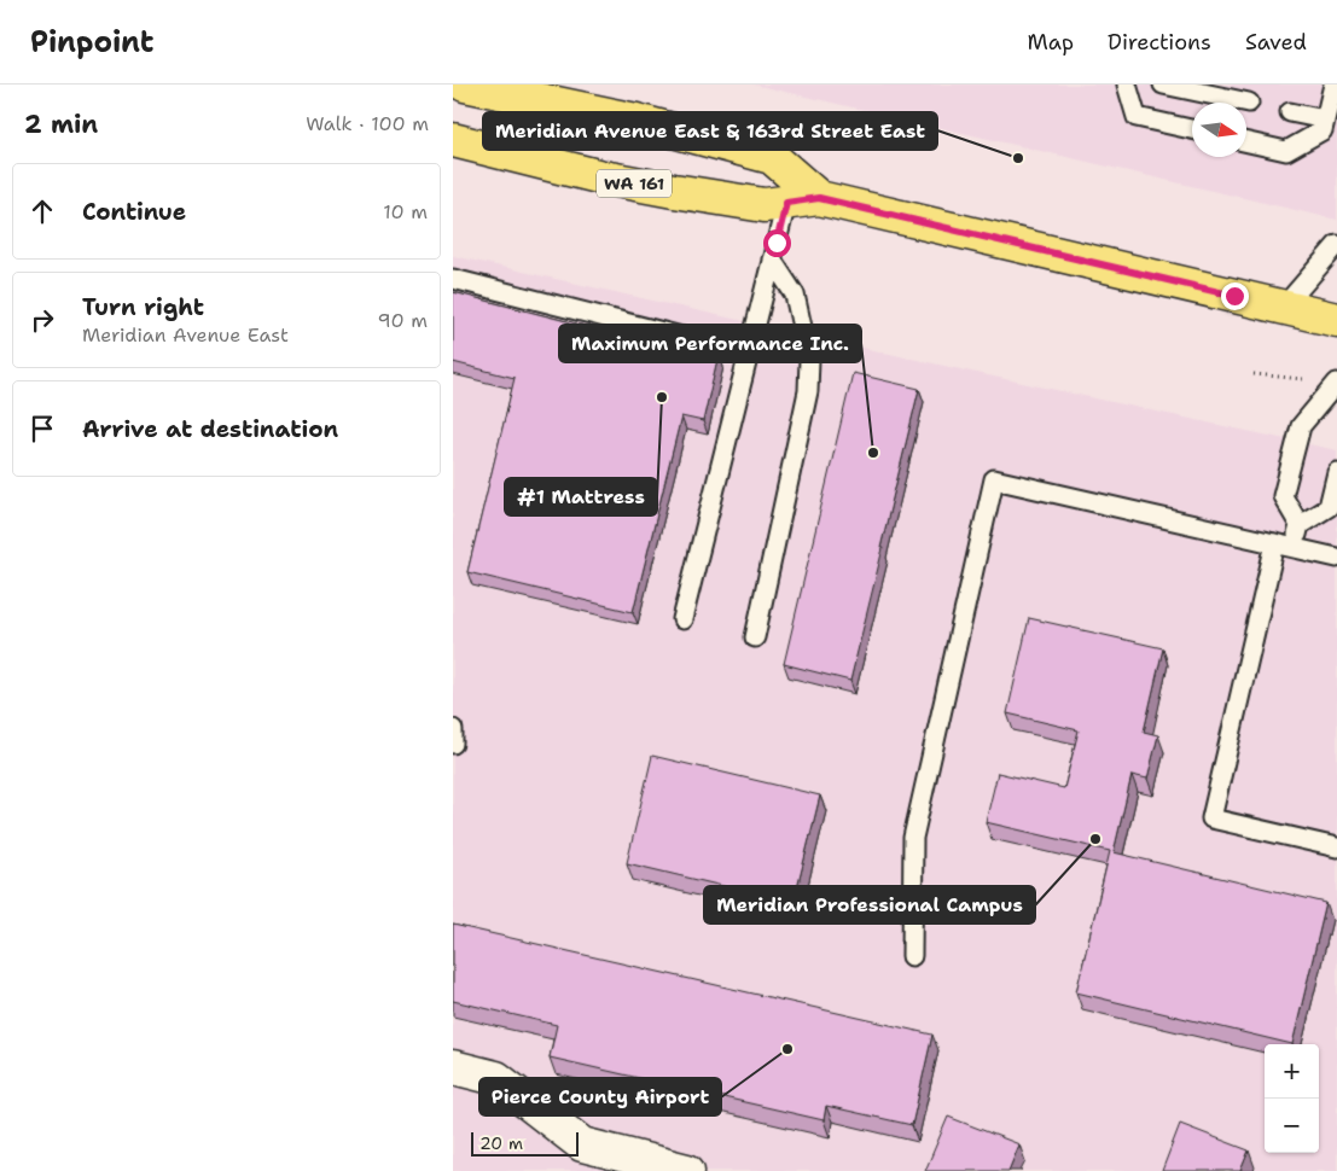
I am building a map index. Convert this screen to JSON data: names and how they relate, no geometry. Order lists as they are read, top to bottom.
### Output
{
  "streets": {
    "main road": ["WA 161"]
  },
  "places": [
    "Meridian Avenue East & 163rd Street East",
    "#1 Mattress",
    "Maximum Performance Inc.",
    "Meridian Professional Campus",
    "Pierce County Airport"
  ],
  "scale_bar": "20 m",
  "north": "right",
  "page": {
    "header": "Pinpoint",
    "nav": ["Map", "Directions", "Saved"],
    "heading": ["2 min", "Walk · 100 m"],
    "list": [
      ["Continue", "10 m"],
      ["Turn right", "Meridian Avenue East", "90 m"],
      "Arrive at destination"
    ],
    "map_buttons": ["+", "−"],
    "scale": "20 m"
  }
}
